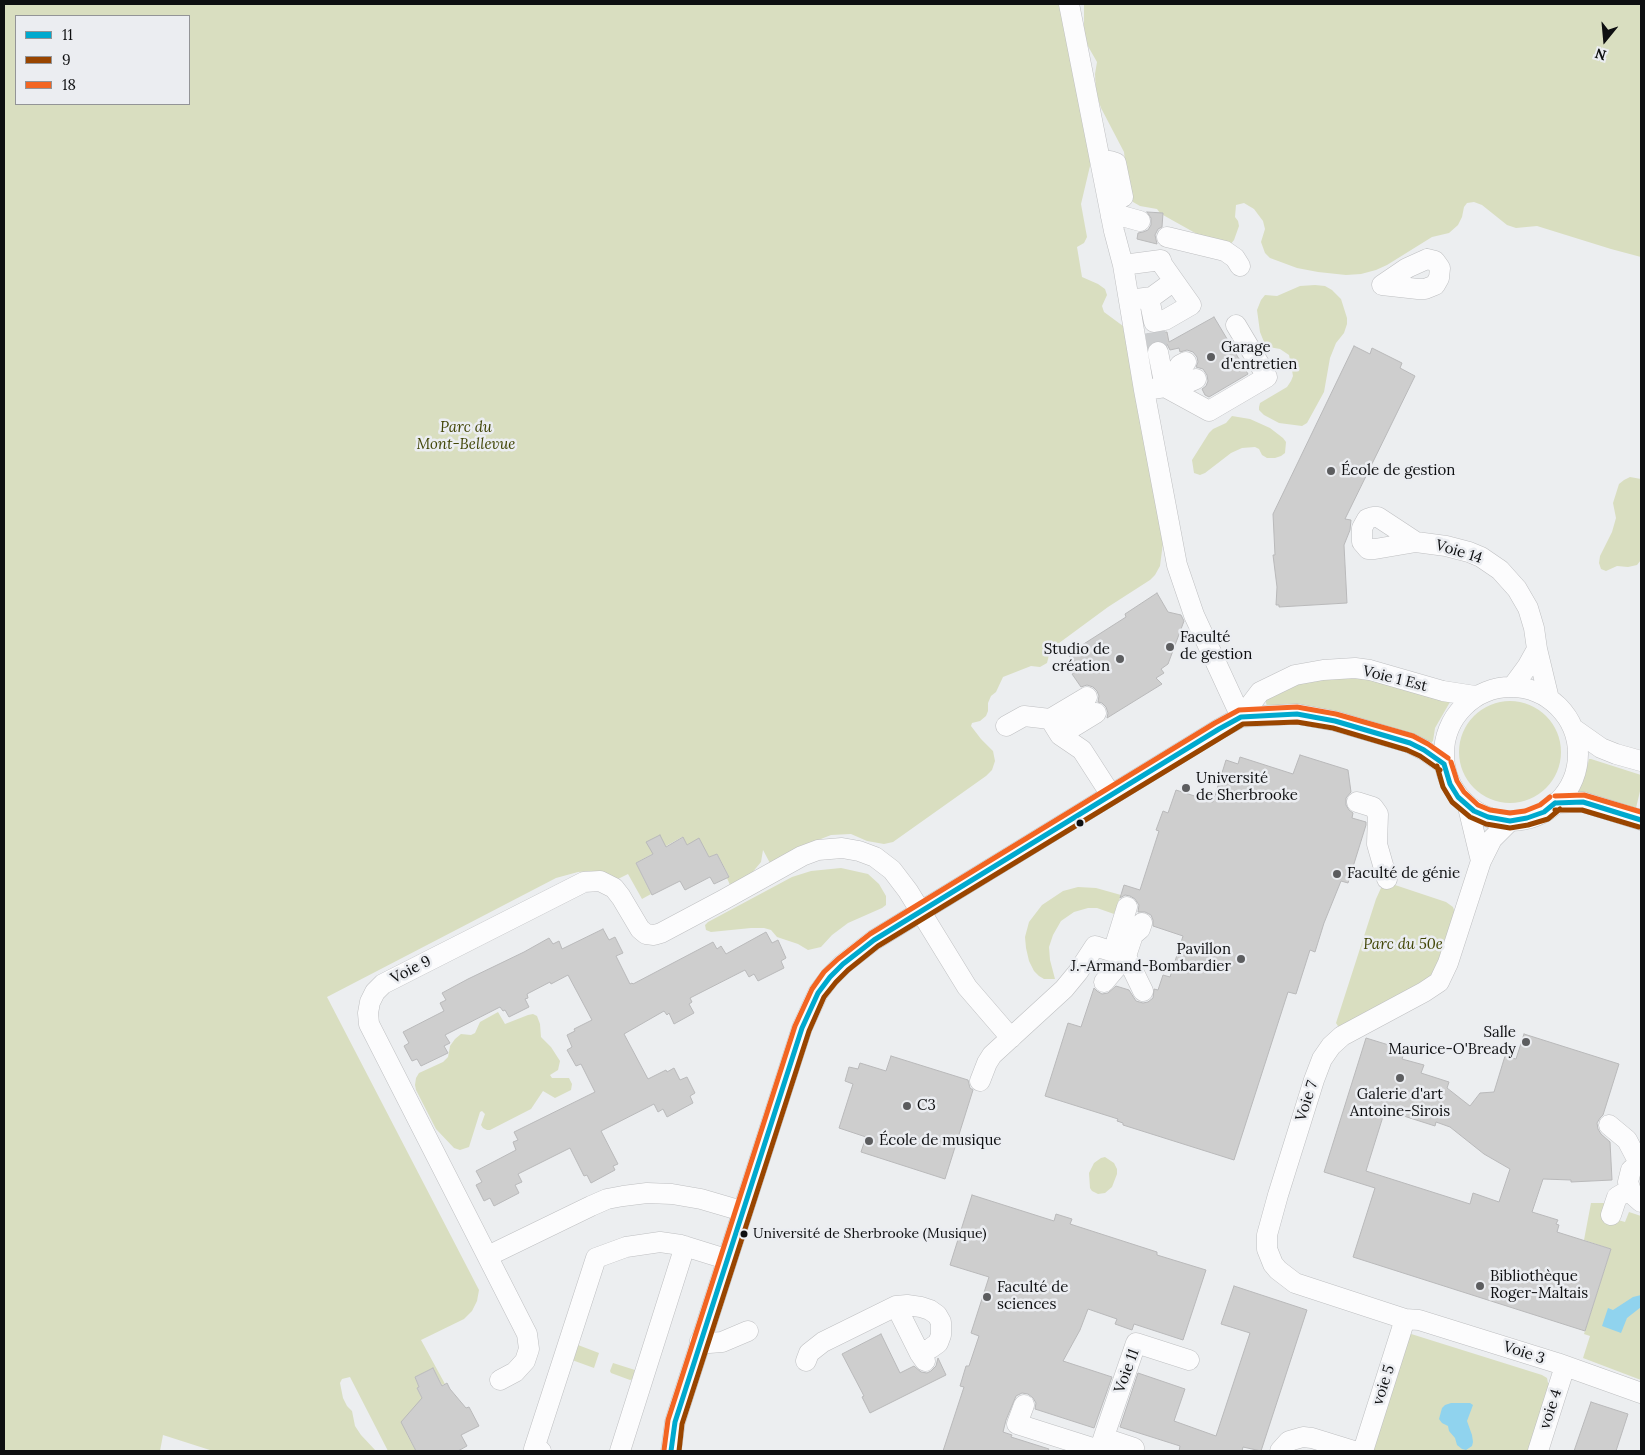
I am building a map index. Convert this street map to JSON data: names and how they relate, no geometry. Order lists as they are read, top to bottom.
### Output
{
  "streets": {
    "lane": [
      "Voie 14",
      "Voie 1 Est",
      "Voie 9",
      "Voie 7",
      "Voie 3",
      "Voie 11",
      "voie 5",
      "voie 4"
    ]
  },
  "crossings": [
    ["Voie 14", "Voie 1 Est"],
    ["Voie 14", "Voie 7"],
    ["Voie 1 Est", "Voie 7"],
    ["Voie 7", "Voie 3"],
    ["Voie 7", "voie 5"],
    ["Voie 3", "voie 5"],
    ["Voie 3", "voie 4"]
  ],
  "parks": ["Parc du Mont-Bellevue", "Parc du 50e"],
  "places": [
    "Garage d'entretien",
    "École de gestion",
    "Faculté de gestion",
    "Studio de création",
    "Université de Sherbrooke",
    "Faculté de génie",
    "Pavillon J.-Armand-Bombardier",
    "Salle Maurice-O'Bready",
    "Galerie d'art Antoine-Sirois",
    "C3",
    "École de musique",
    "Université de Sherbrooke (Musique)",
    "Bibliothèque Roger-Maltais",
    "Faculté de sciences"
  ],
  "lines": ["transit line 18", "transit line 11", "transit line 9"],
  "legend": ["11", "9", "18"],
  "north": "bottom"
}
